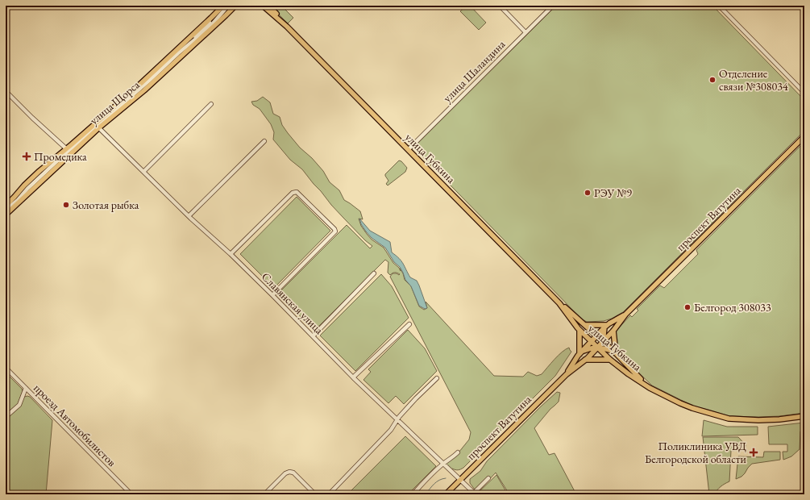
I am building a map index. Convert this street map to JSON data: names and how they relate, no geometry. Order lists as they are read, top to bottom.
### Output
{
  "streets": {
    "main road": ["улица Щорса", "улица Губкина", "проспект Ватутина"],
    "street": ["улица Шаландина", "Славянская улица", "проезд Автомобилистов"]
  },
  "crossings": [
    ["улица Шаландина", "улица Губкина"],
    ["улица Щорса", "Славянская улица"],
    ["улица Губкина", "проспект Ватутина"],
    ["проспект Ватутина", "Славянская улица"]
  ],
  "places": {
    "other": [
      "Отделение связи №308034",
      "РЭУ №9",
      "Золотая рыбка",
      "Белгород 308033"
    ],
    "health": ["Промедика", "Поликлиника УВД Белгородской области"]
  }
}
